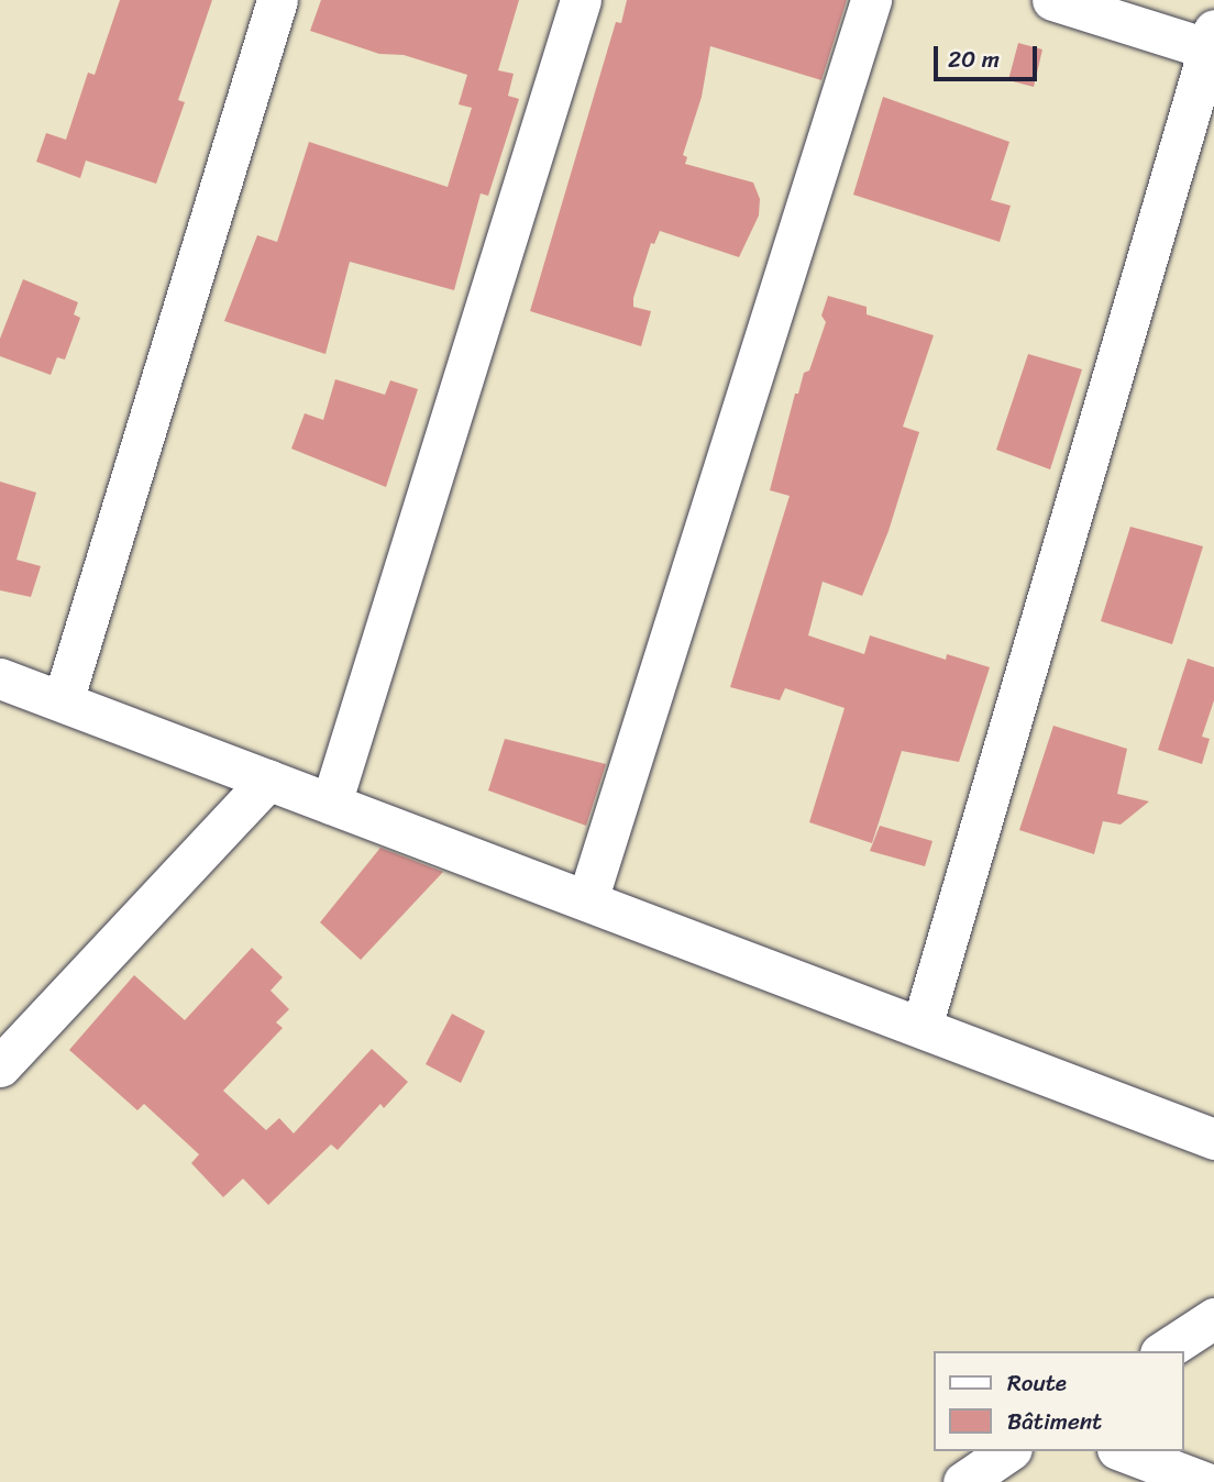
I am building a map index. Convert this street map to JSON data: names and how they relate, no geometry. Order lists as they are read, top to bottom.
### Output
{
  "legend": ["Route", "Bâtiment"],
  "scale_bar": "20 m"
}
